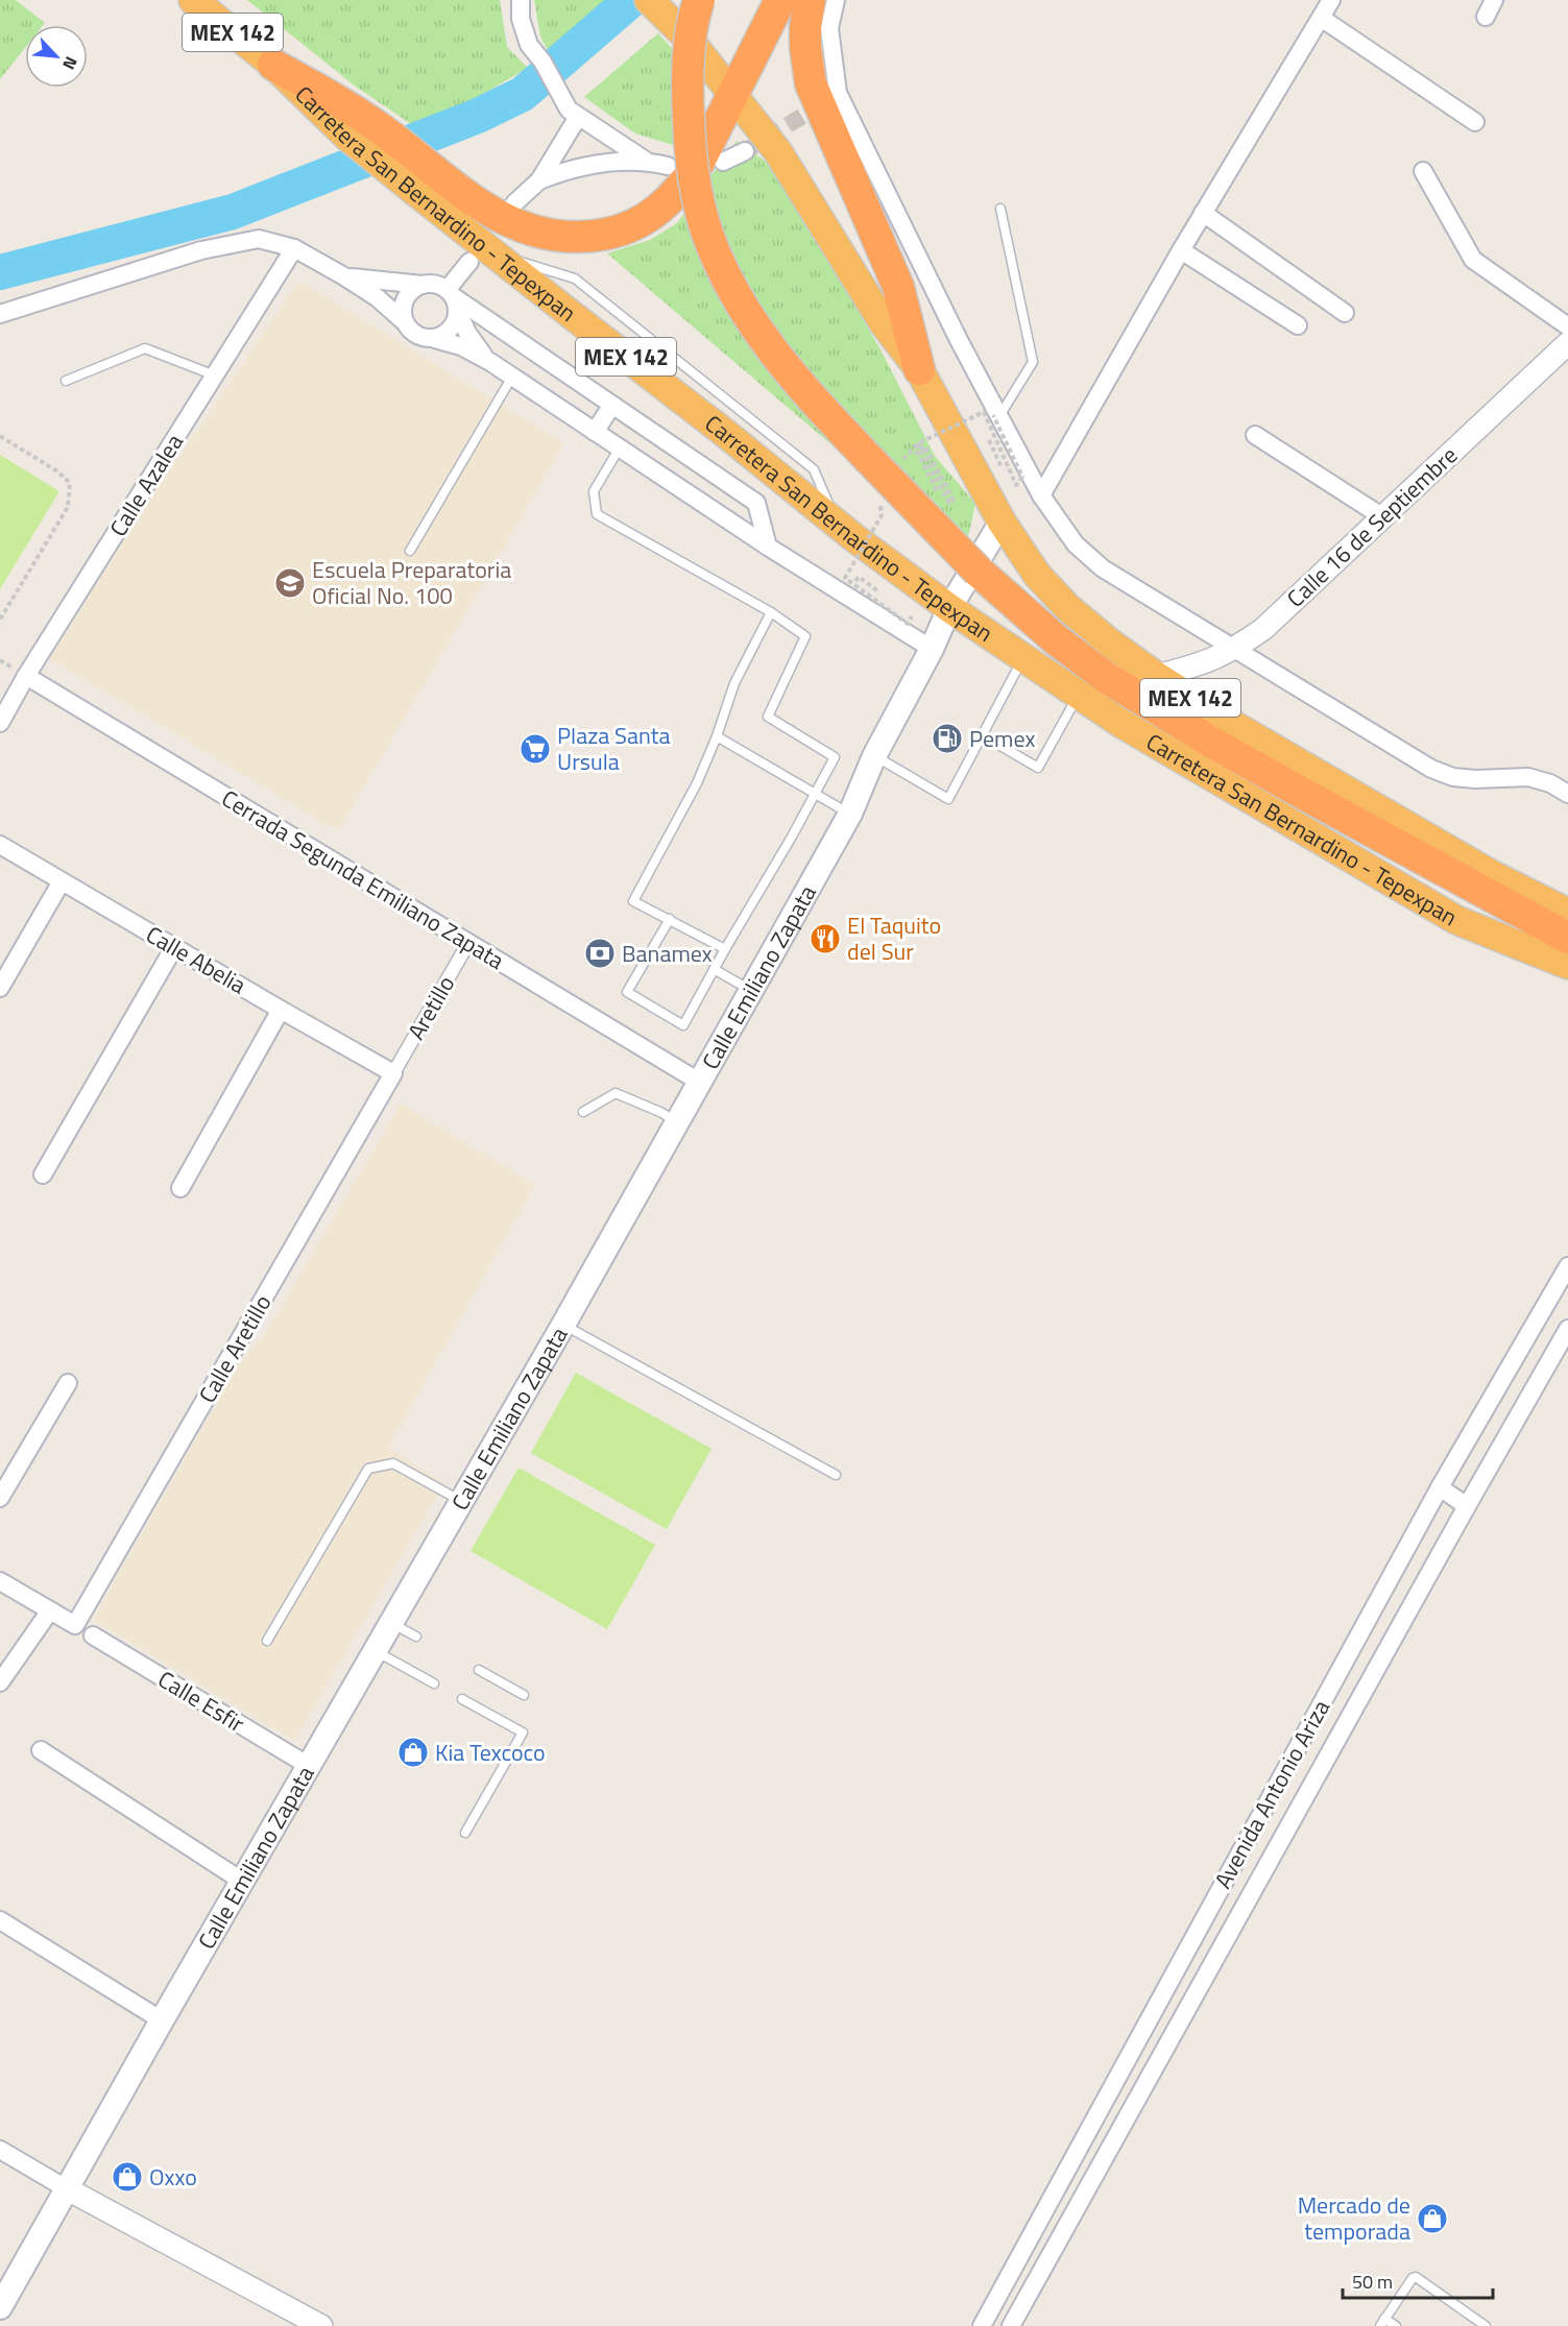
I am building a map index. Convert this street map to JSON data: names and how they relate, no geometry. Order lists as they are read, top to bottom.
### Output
{
  "streets": {
    "highway": ["MEX 142", "Carretera San Bernardino - Tepexpan"],
    "main road": ["Calle Emiliano Zapata"],
    "street": [
      "Calle Azalea",
      "Calle 16 de Septiembre",
      "Cerrada Segunda Emiliano Zapata",
      "Calle Abelia",
      "Aretillo",
      "Calle Aretillo",
      "Calle Esfir",
      "Avenida Antonio Ariza"
    ]
  },
  "crossings": [
    ["MEX 142", "Calle 16 de Septiembre"],
    ["MEX 142", "Calle Emiliano Zapata"],
    ["Carretera San Bernardino - Tepexpan", "Calle Emiliano Zapata"],
    ["Calle Azalea", "Cerrada Segunda Emiliano Zapata"],
    ["Cerrada Segunda Emiliano Zapata", "Calle Emiliano Zapata"],
    ["Cerrada Segunda Emiliano Zapata", "Aretillo"],
    ["Calle Abelia", "Aretillo"],
    ["Calle Abelia", "Calle Aretillo"],
    ["Calle Emiliano Zapata", "Calle Esfir"],
    ["Aretillo", "Calle Aretillo"]
  ],
  "places": {
    "school or university": ["Escuela Preparatoria Oficial No. 100"],
    "fuel station": ["Pemex"],
    "supermarket": ["Plaza Santa Ursula"],
    "restaurant": ["El Taquito del Sur"],
    "bank": ["Banamex"],
    "shop": ["Kia Texcoco", "Oxxo", "Mercado de temporada"]
  },
  "scale_bar": "50 m",
  "north": "bottom right"
}
